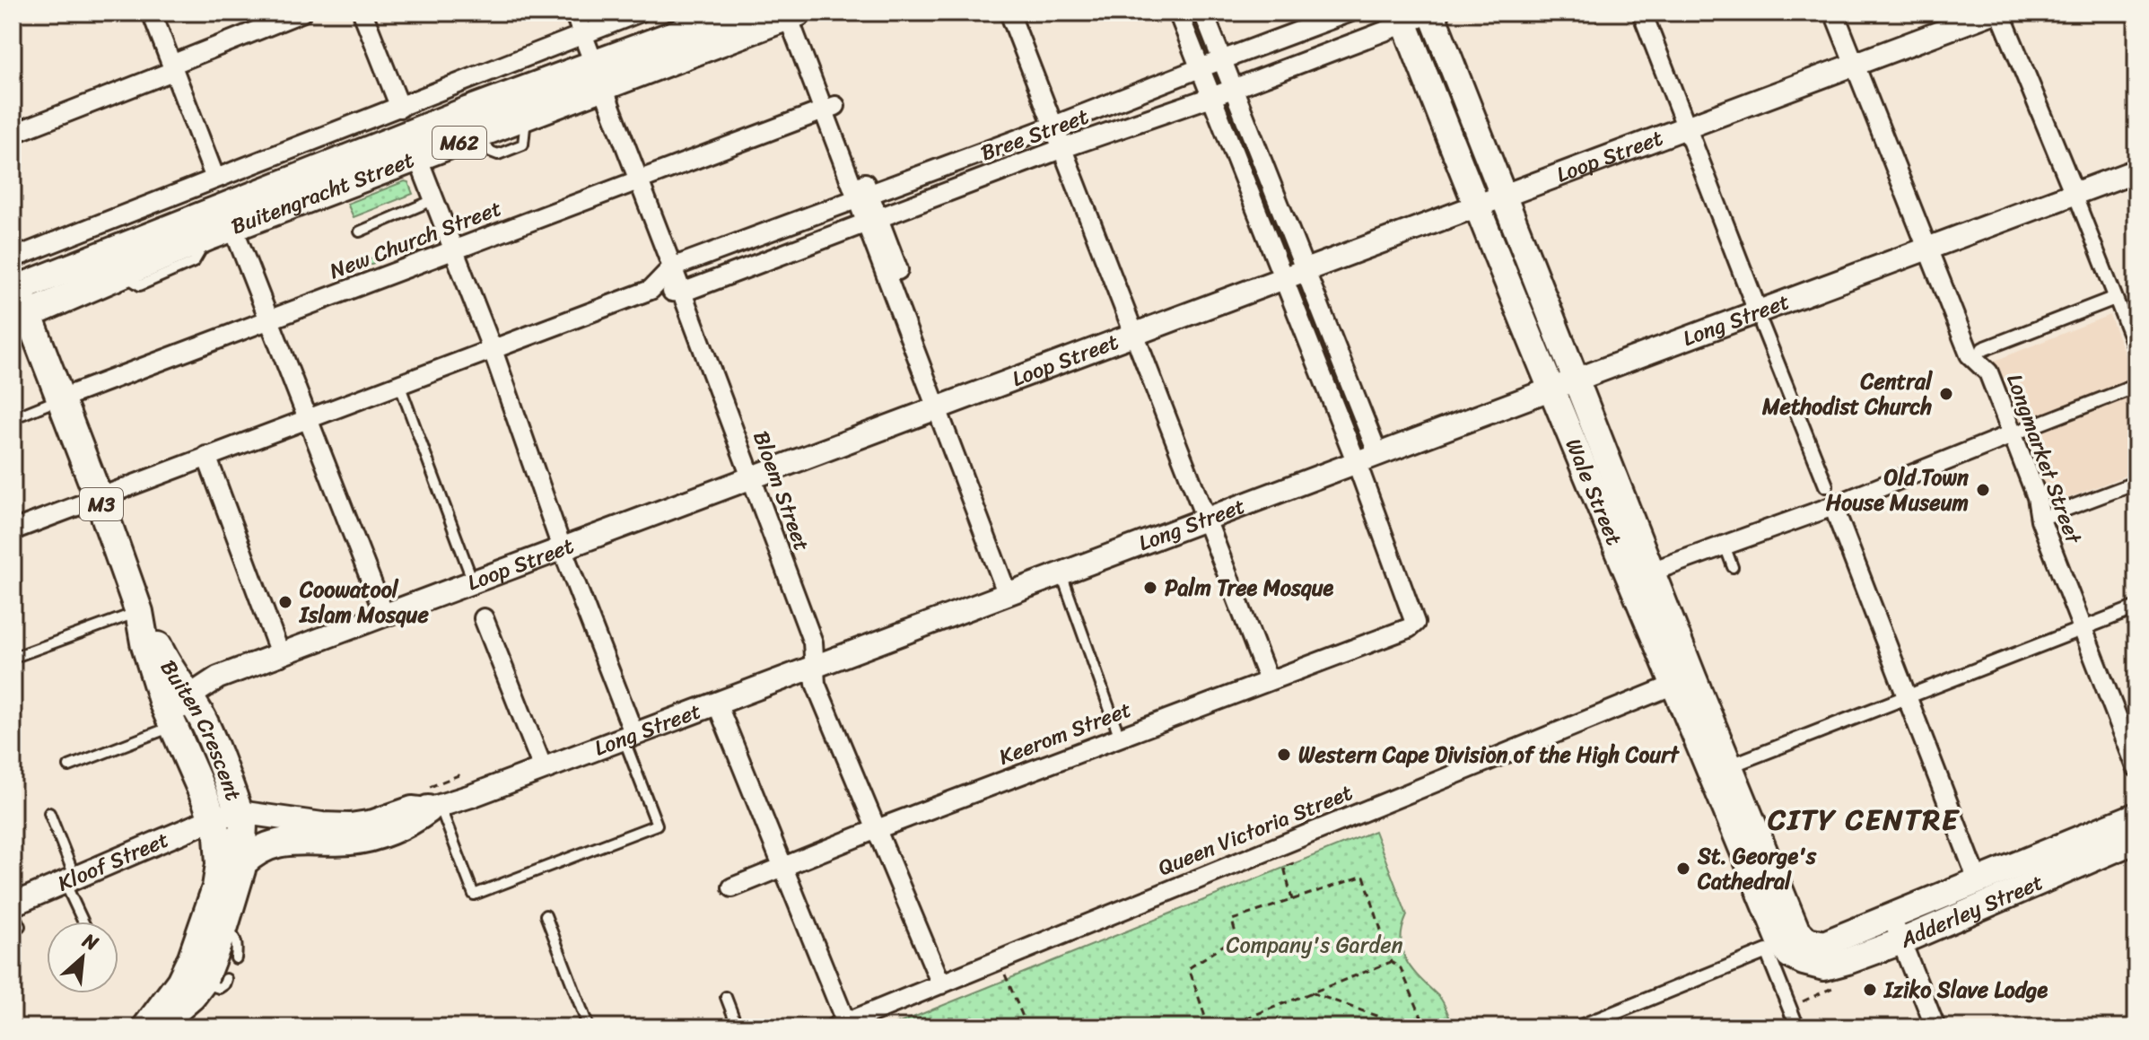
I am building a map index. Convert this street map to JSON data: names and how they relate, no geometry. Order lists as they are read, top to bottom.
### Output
{
  "streets": {
    "main road": [
      "M62",
      "Buitengracht Street",
      "Wale Street",
      "M3",
      "Buiten Crescent",
      "Adderley Street"
    ],
    "street": [
      "Bree Street",
      "Loop Street",
      "New Church Street",
      "Long Street",
      "Longmarket Street",
      "Bloem Street",
      "Keerom Street",
      "Queen Victoria Street",
      "Kloof Street"
    ]
  },
  "crossings": [
    ["Bree Street", "Bloem Street"],
    ["Bree Street", "Wale Street"],
    ["Bree Street", "Buiten Crescent"],
    ["Loop Street", "Longmarket Street"],
    ["Loop Street", "Bloem Street"],
    ["Loop Street", "Wale Street"],
    ["Loop Street", "Buiten Crescent"],
    ["Buitengracht Street", "Bloem Street"],
    ["Buitengracht Street", "Buiten Crescent"],
    ["New Church Street", "Bloem Street"],
    ["New Church Street", "Buiten Crescent"],
    ["Long Street", "Longmarket Street"],
    ["Long Street", "Bloem Street"],
    ["Long Street", "Wale Street"],
    ["Long Street", "M3"],
    ["Long Street", "Buiten Crescent"],
    ["Long Street", "Keerom Street"],
    ["Long Street", "Kloof Street"],
    ["Bloem Street", "Keerom Street"],
    ["Bloem Street", "Queen Victoria Street"],
    ["Wale Street", "Queen Victoria Street"],
    ["Wale Street", "Adderley Street"],
    ["M3", "Buiten Crescent"],
    ["M3", "Kloof Street"],
    ["Buiten Crescent", "Kloof Street"]
  ],
  "districts": ["CITY CENTRE"],
  "parks": ["Company's Garden"],
  "places": [
    "Central Methodist Church",
    "Old Town House Museum",
    "Palm Tree Mosque",
    "Coowatool Islam Mosque",
    "Western Cape Division of the High Court",
    "St. George's Cathedral",
    "Iziko Slave Lodge"
  ],
  "north": "top right"
}
